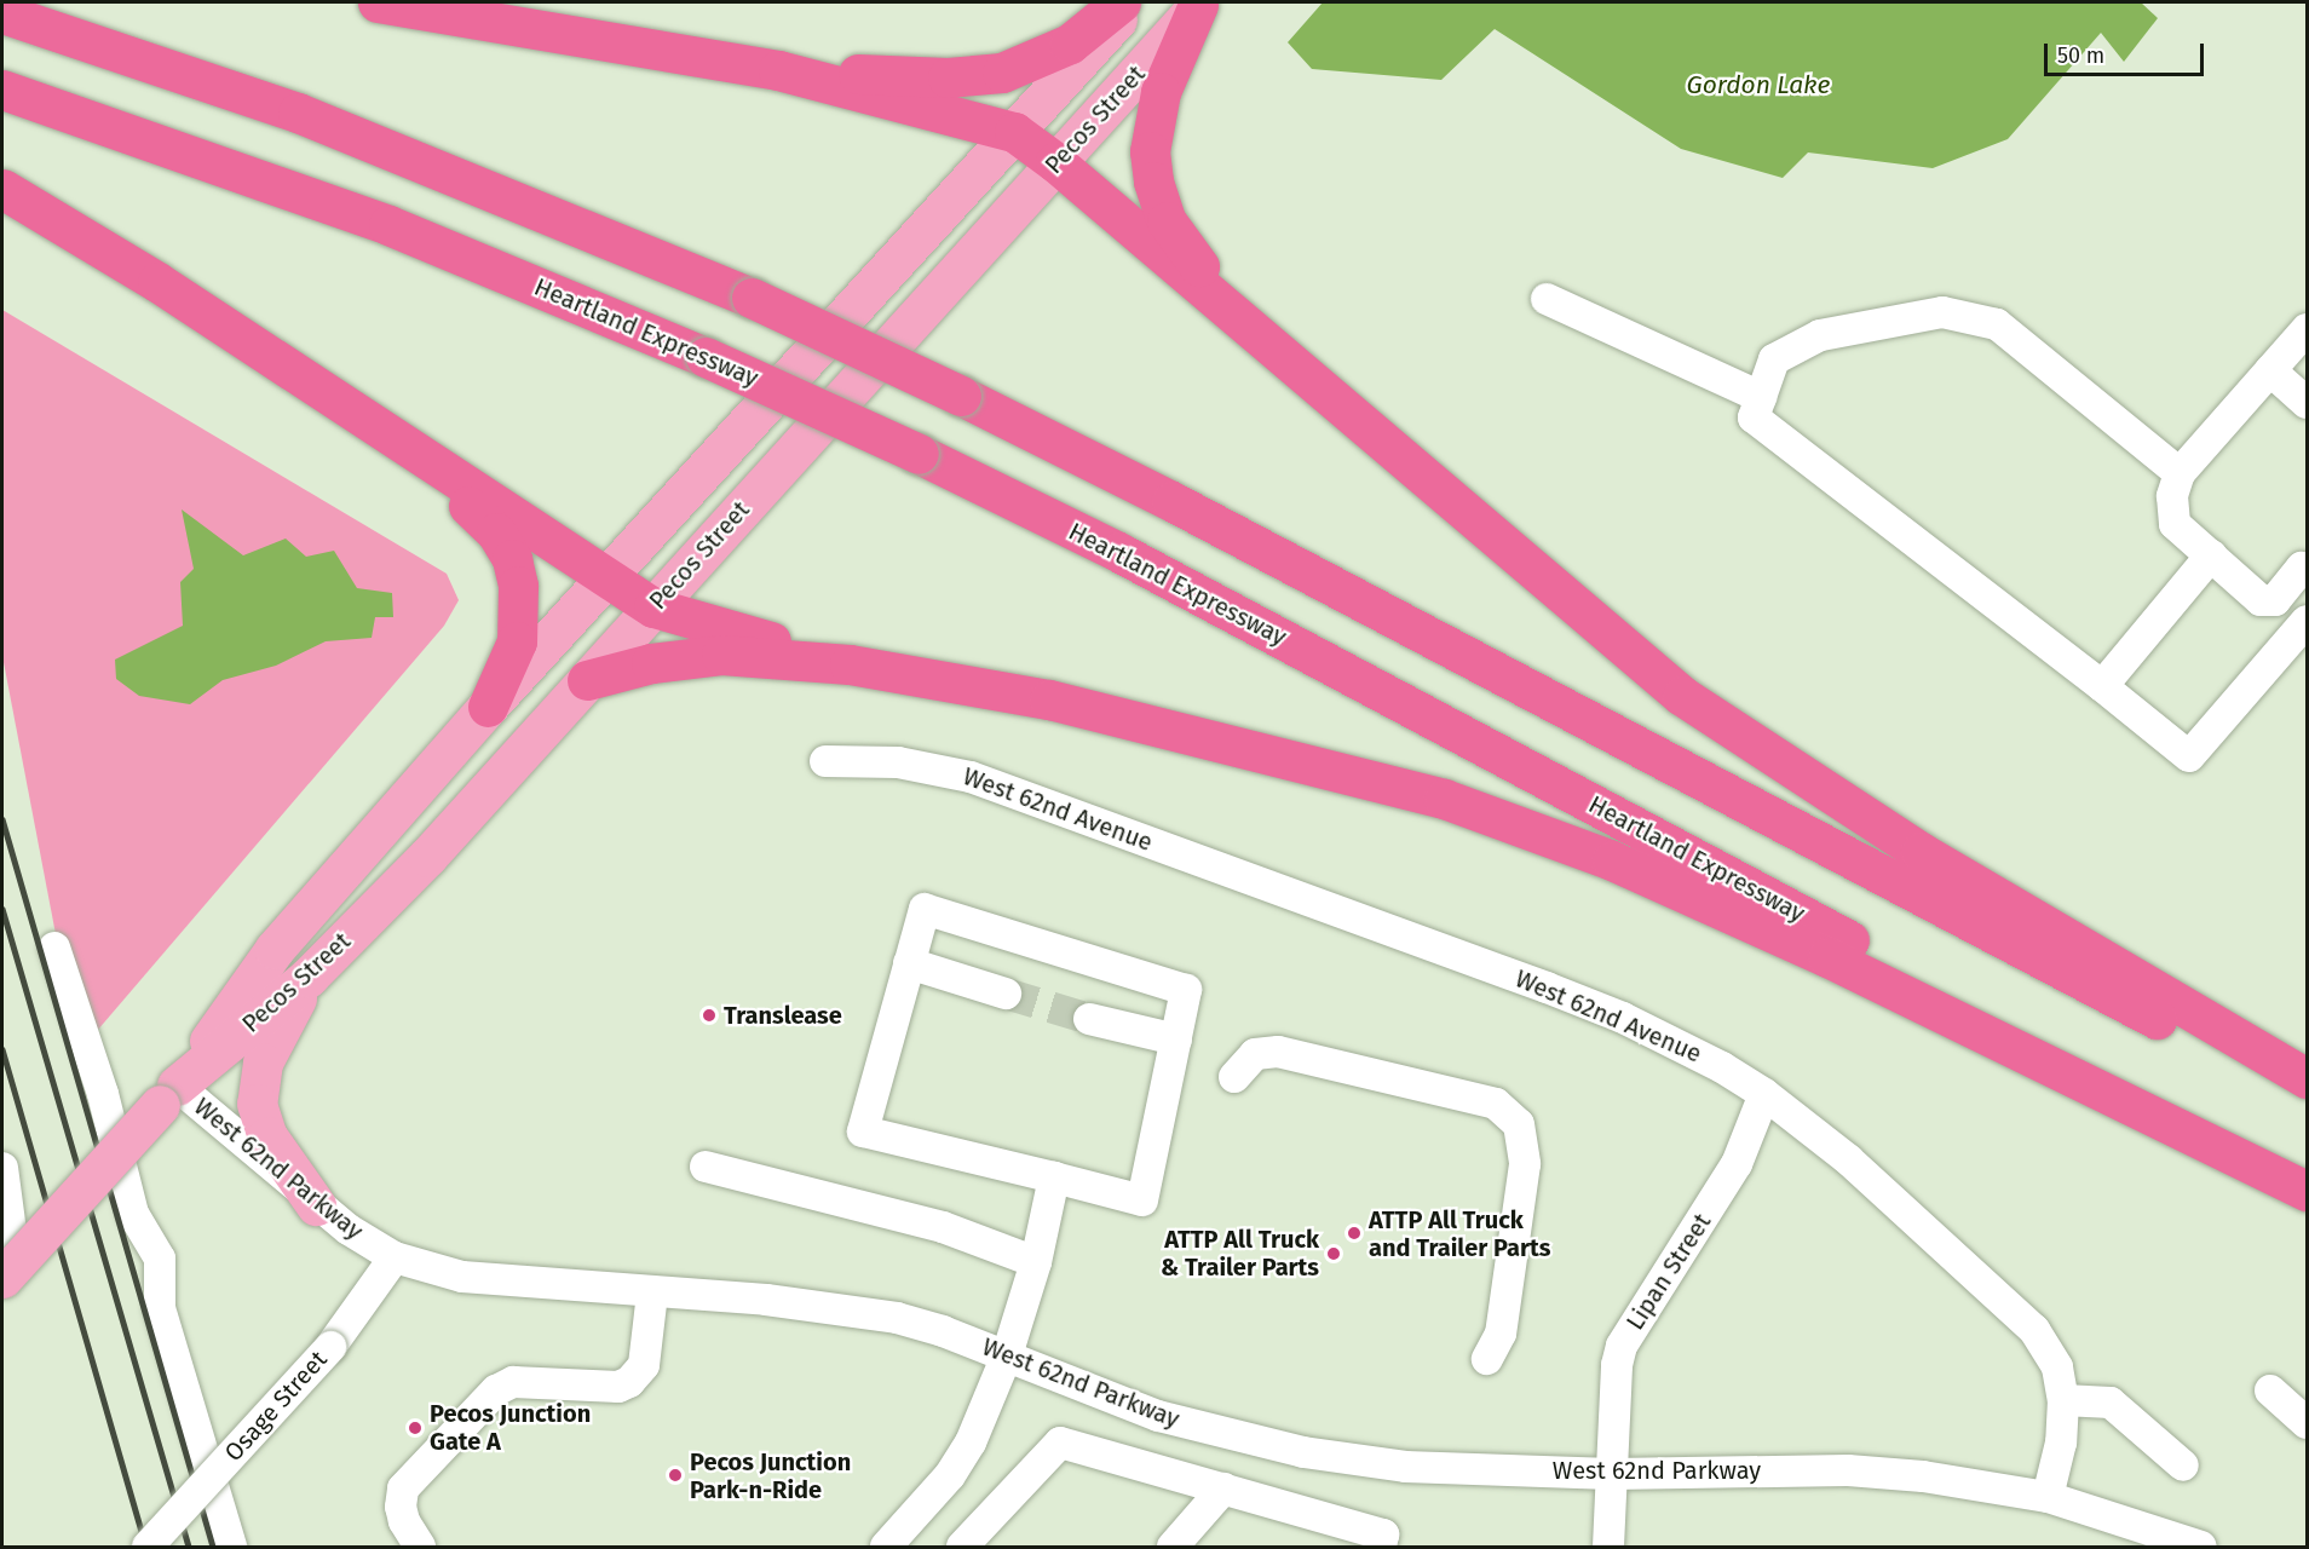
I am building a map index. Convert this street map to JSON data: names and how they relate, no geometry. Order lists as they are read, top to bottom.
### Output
{
  "streets": {
    "highway": ["Heartland Expressway"],
    "main road": ["Pecos Street"],
    "street": [
      "West 62nd Avenue",
      "West 62nd Parkway",
      "Lipan Street",
      "Osage Street"
    ]
  },
  "crossings": [
    ["Pecos Street", "West 62nd Parkway"],
    ["West 62nd Avenue", "West 62nd Parkway"],
    ["West 62nd Avenue", "Lipan Street"],
    ["West 62nd Parkway", "Lipan Street"],
    ["West 62nd Parkway", "Osage Street"]
  ],
  "water": ["Gordon Lake"],
  "places": [
    "Translease",
    "ATTP All Truck and Trailer Parts",
    "ATTP All Truck & Trailer Parts",
    "Pecos Junction Gate A",
    "Pecos Junction Park-n-Ride"
  ],
  "scale_bar": "50 m"
}
